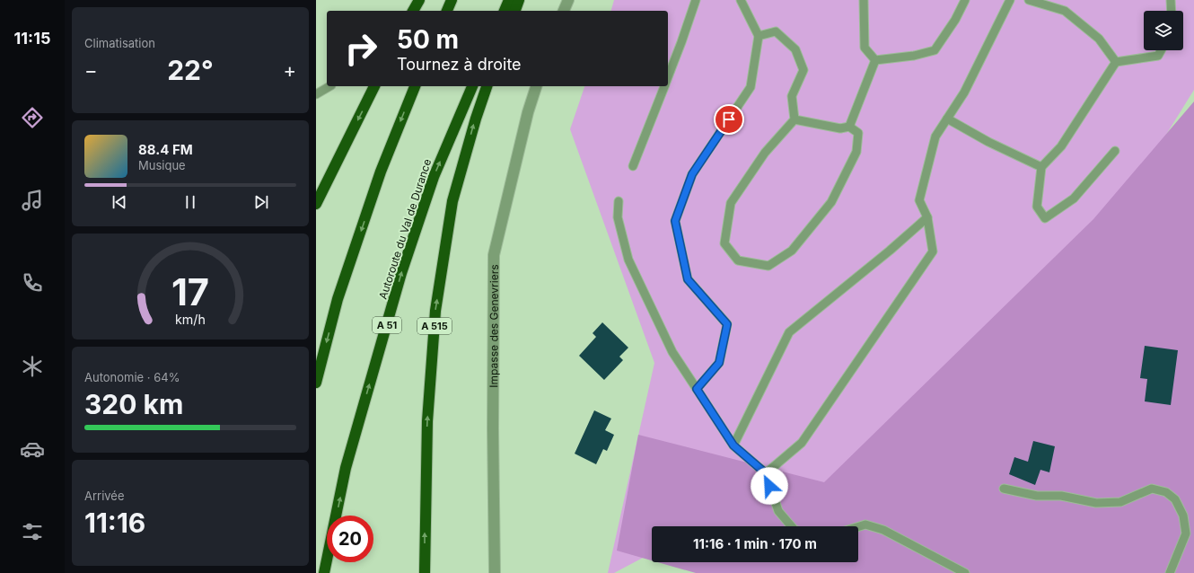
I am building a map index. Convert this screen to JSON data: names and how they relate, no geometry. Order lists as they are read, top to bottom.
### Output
{
  "streets": {
    "highway": ["Autoroute du Val de Durance", "A 51", "A 515"],
    "street": ["Impasse des Genevriers"]
  },
  "page": {
    "tabs": "11:15",
    "tile": [
      "Climatisation",
      ["Autonomie · 64%", "320 km"],
      ["Arrivée", "11:16"]
    ],
    "turn": ["50 m", "Tournez à droite"],
    "heat": ["−", "22°", "+"],
    "song": ["88.4 FM", "Musique"],
    "limit": "20",
    "trip": "11:16 · 1 min · 170 m",
    "gauge": ["17", "km/h"]
  }
}
